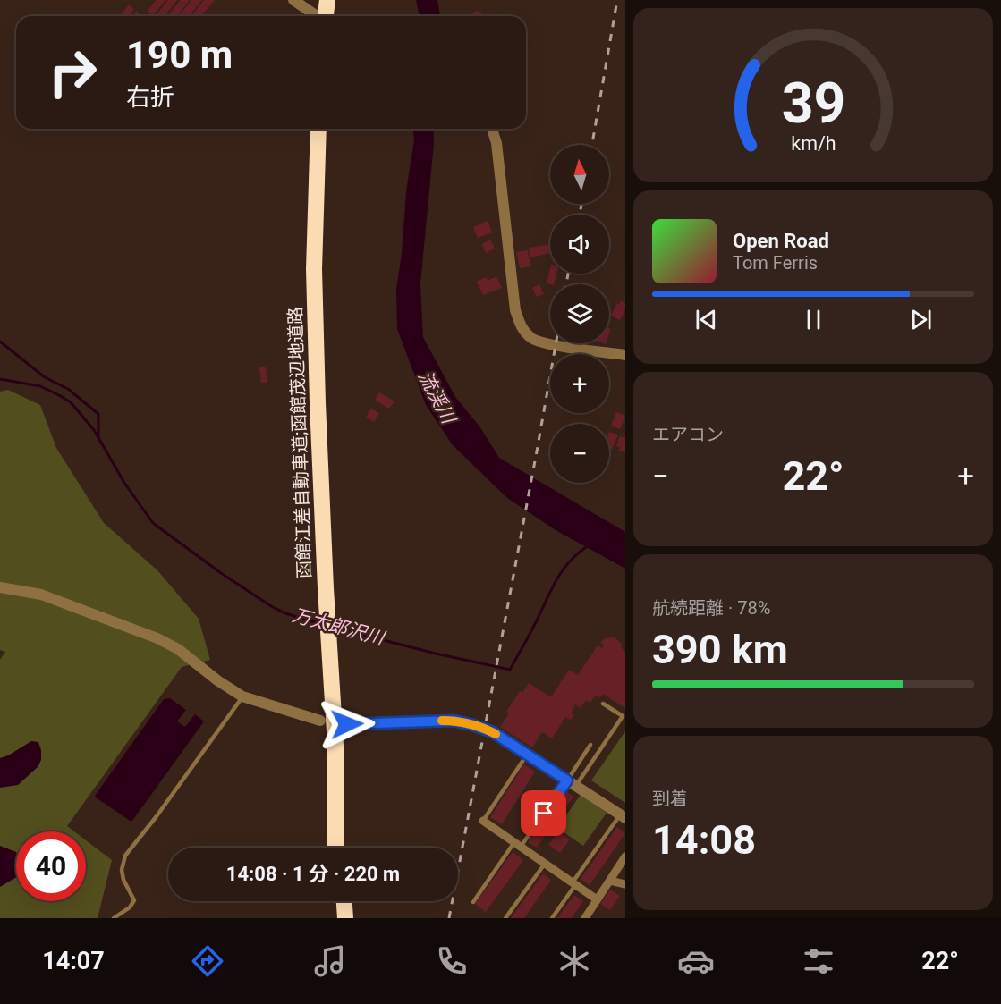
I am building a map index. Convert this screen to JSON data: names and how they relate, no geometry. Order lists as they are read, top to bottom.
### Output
{
  "streets": {
    "highway": ["函館江差自動車道;函館茂辺地道路"]
  },
  "water": ["流渓川", "万太郎沢川"],
  "north": "top",
  "page": {
    "turn": ["190 m", "右折"],
    "map_buttons": ["+", "−"],
    "song": ["Open Road", "Tom Ferris"],
    "tile": [
      "エアコン",
      ["航続距離 · 78%", "390 km"],
      ["到着", "14:08"]
    ],
    "heat": ["−", "22°", "+"],
    "limit": "40",
    "trip": "14:08 · 1 分 · 220 m",
    "tabs": ["14:07", "22°"],
    "gauge": ["39", "km/h"]
  }
}
